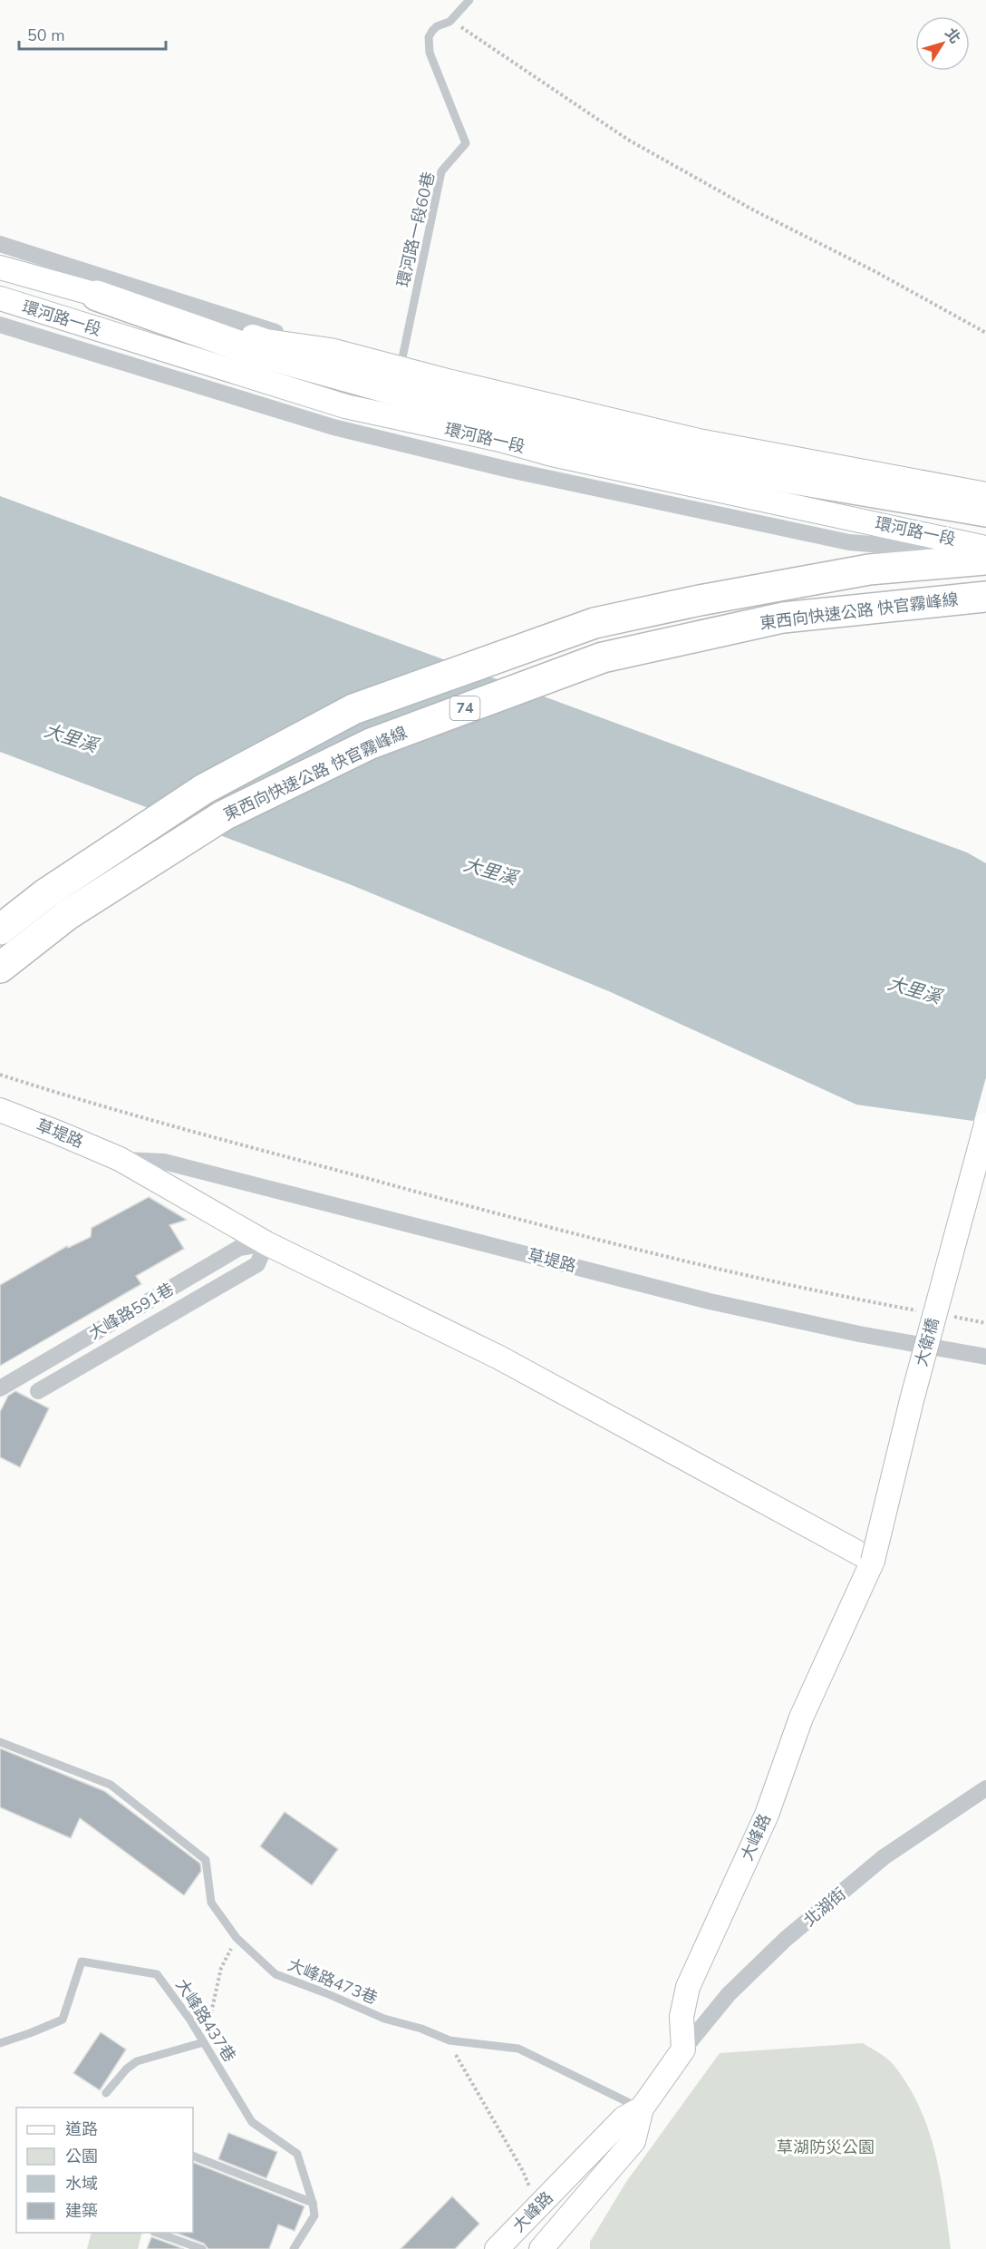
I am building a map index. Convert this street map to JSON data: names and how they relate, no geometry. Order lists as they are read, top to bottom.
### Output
{
  "streets": {
    "highway": ["東西向快速公路 快官霧峰線", "74"],
    "street": [
      "環河路一段",
      "草堤路",
      "大峰路591巷",
      "大衛橋",
      "大峰路",
      "北湖街"
    ],
    "lane": ["環河路一段60巷", "大峰路473巷", "大峰路437巷"]
  },
  "crossings": [
    ["環河路一段60巷", "環河路一段"],
    ["環河路一段", "東西向快速公路 快官霧峰線"],
    ["草堤路", "大峰路591巷"],
    ["草堤路", "大衛橋"],
    ["草堤路", "大峰路"],
    ["大衛橋", "大峰路"],
    ["大峰路", "北湖街"],
    ["大峰路", "大峰路473巷"]
  ],
  "water": ["大里溪"],
  "parks": ["草湖防災公園"],
  "legend": [
    "道路",
    "公園",
    "水域",
    "建築"
  ],
  "scale_bar": "50 m",
  "north": "top right"
}
